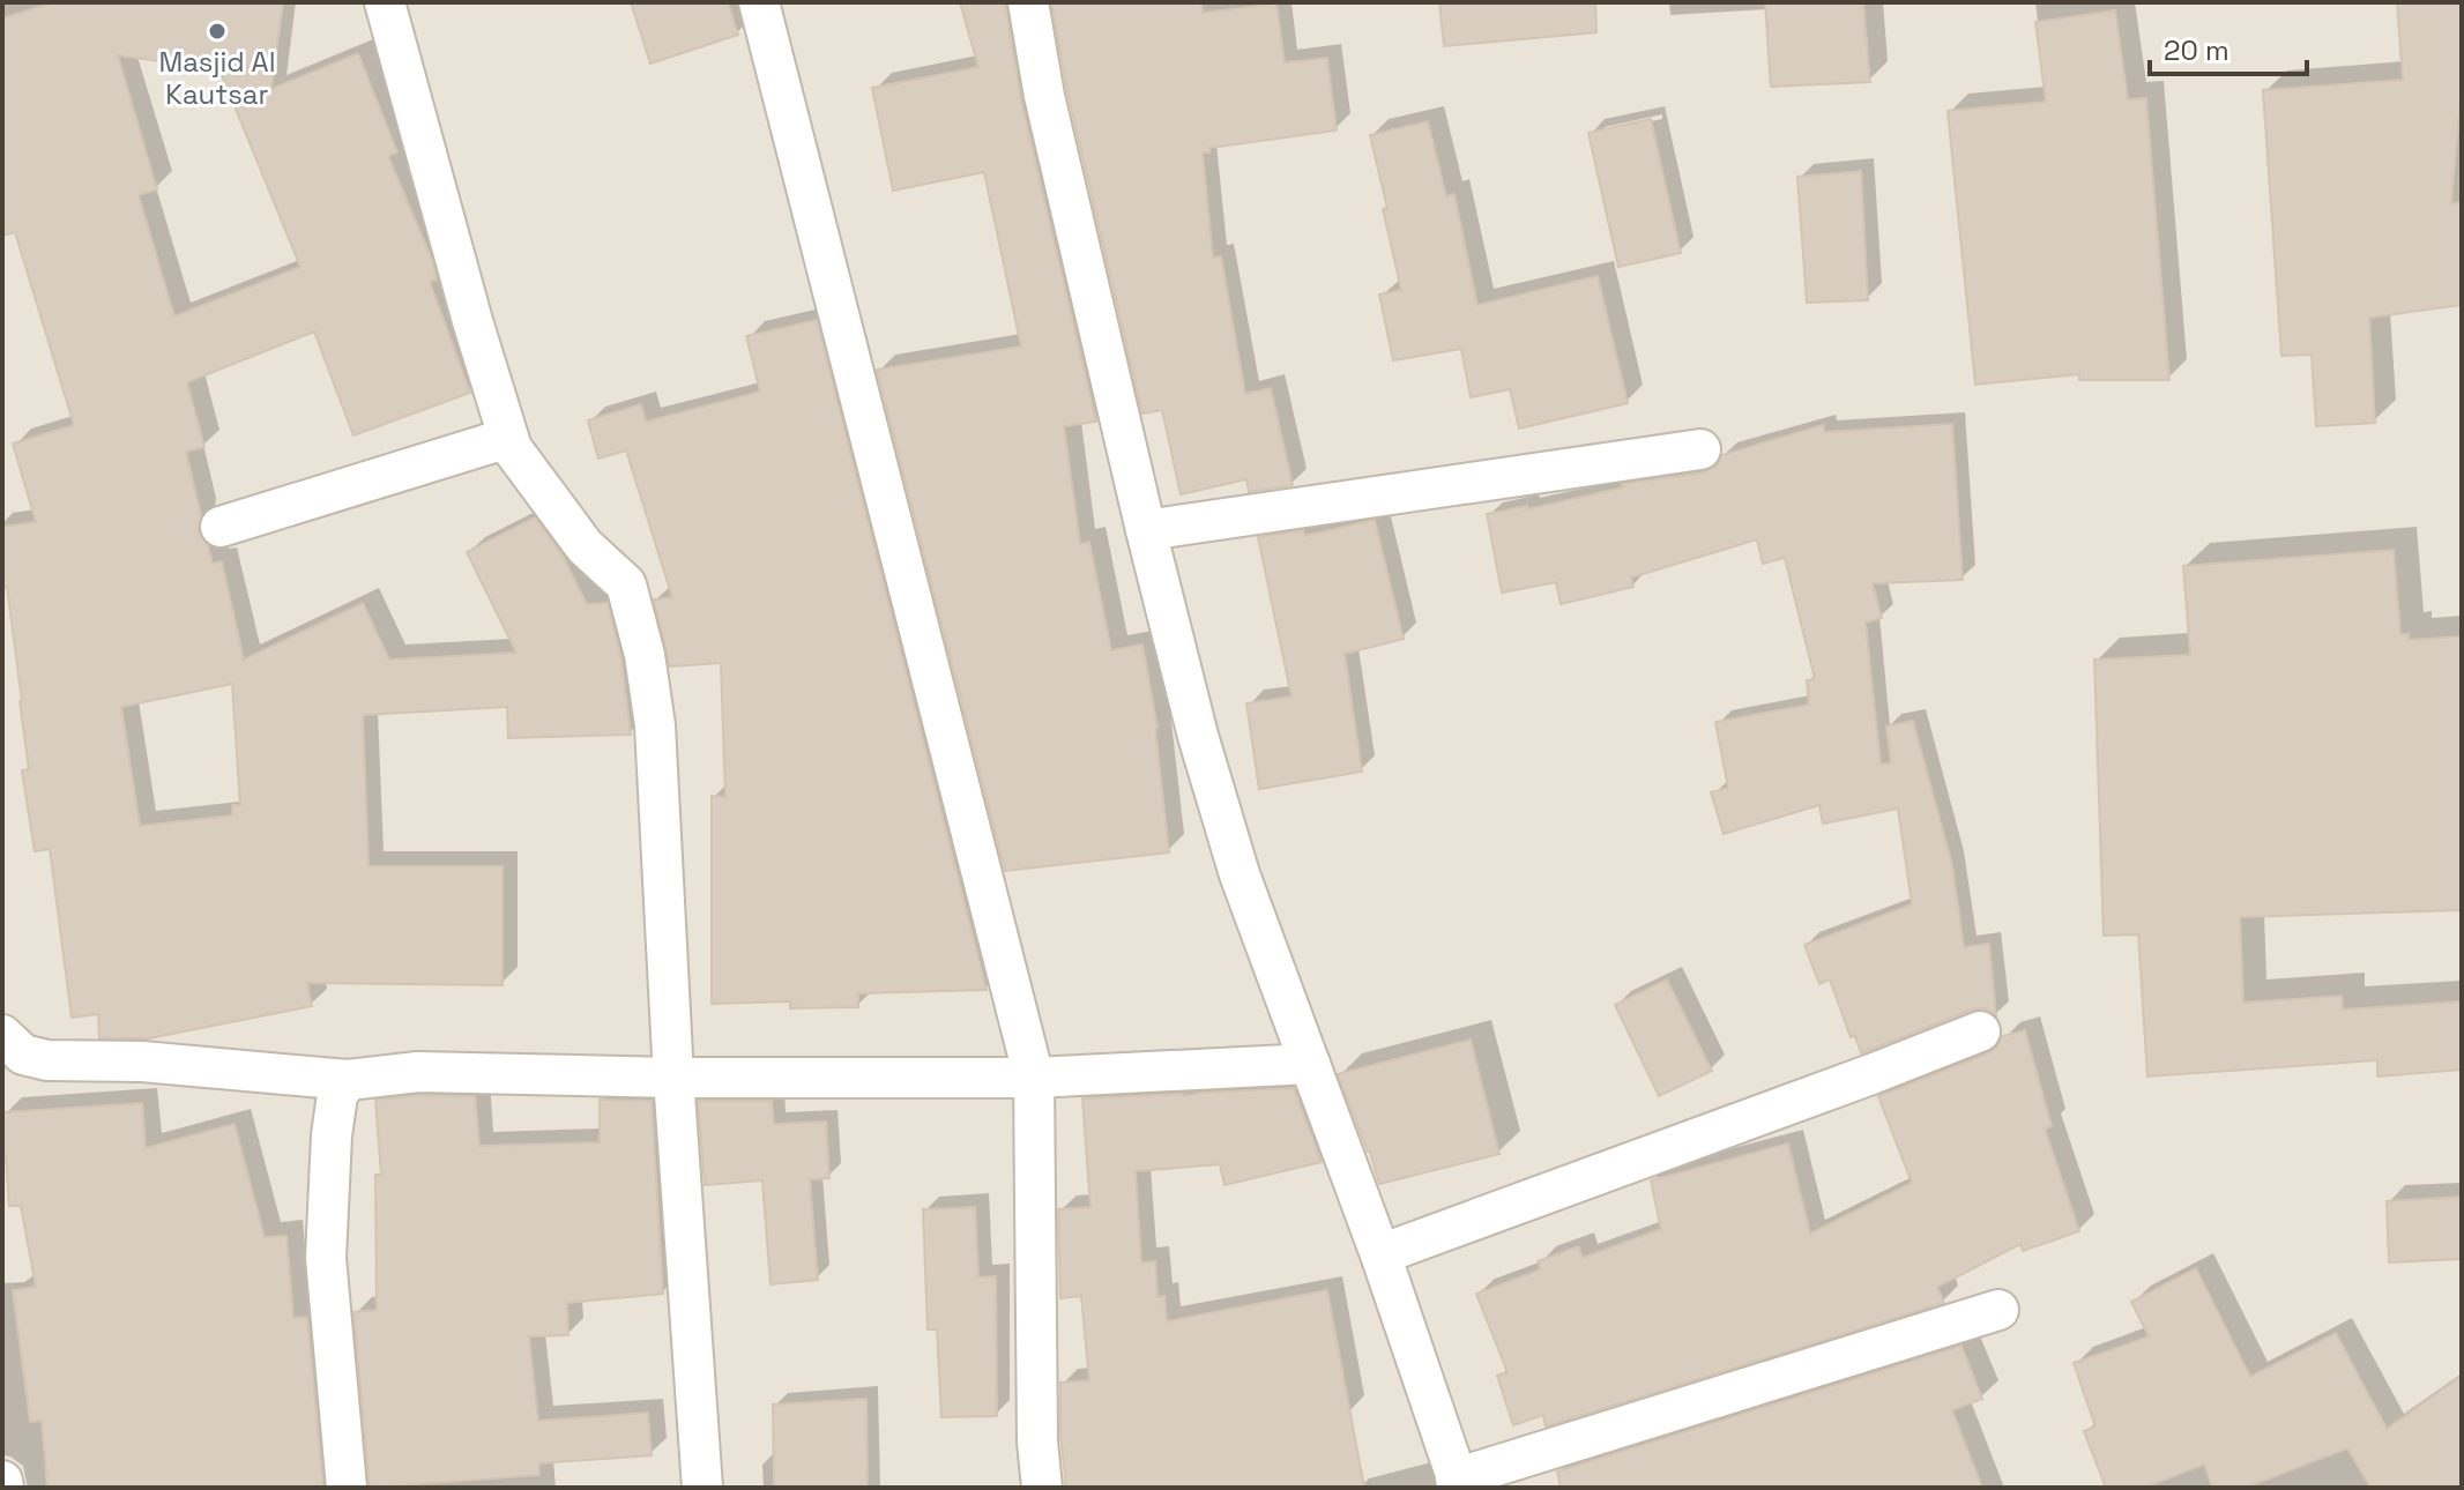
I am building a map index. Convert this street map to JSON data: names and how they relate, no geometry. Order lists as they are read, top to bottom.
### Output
{
  "places": ["Masjid Al Kautsar"],
  "scale_bar": "20 m"
}
